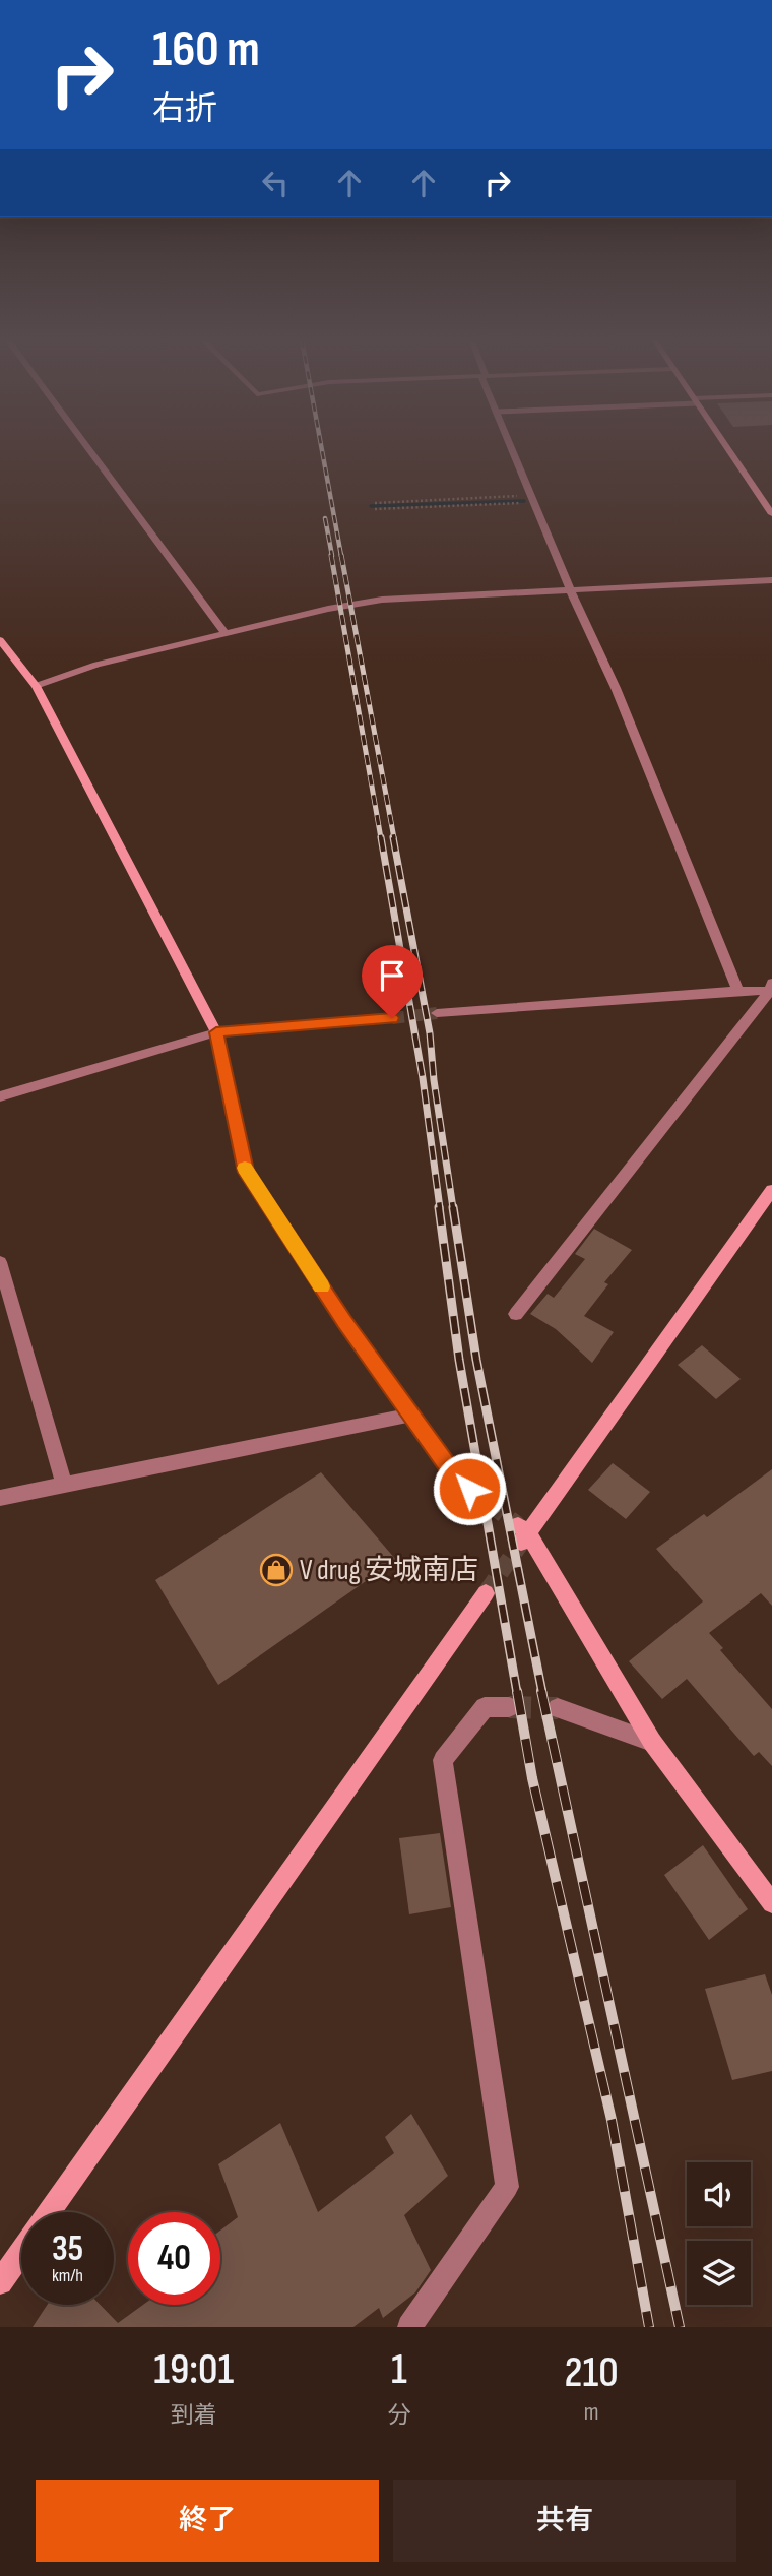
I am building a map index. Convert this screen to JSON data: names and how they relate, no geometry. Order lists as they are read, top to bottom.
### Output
{
  "places": {
    "shop": ["V drug 安城南店"]
  },
  "page": {
    "turn": ["160 m", "右折"],
    "speed": "35 km/h",
    "limit": "40",
    "eta": [
      "19:01",
      "到着",
      "1",
      "分",
      "210",
      "m"
    ],
    "buttons": ["終了", "共有"]
  }
}
